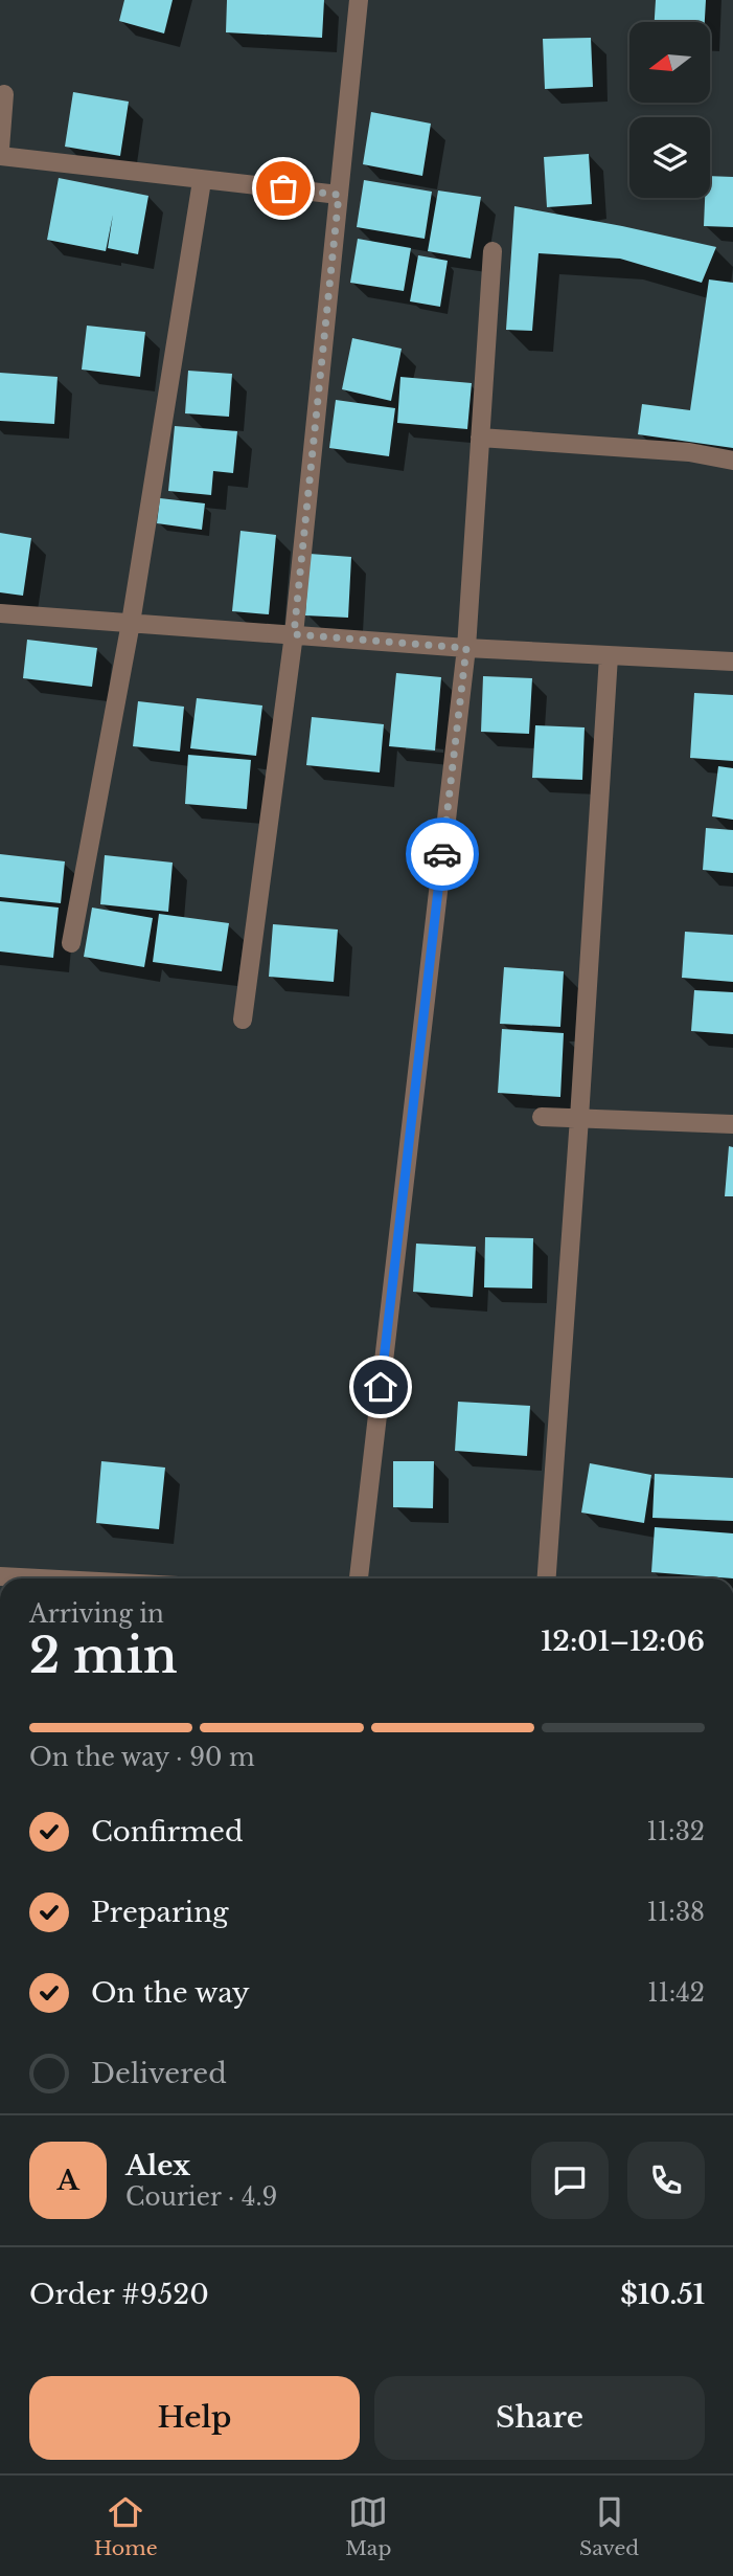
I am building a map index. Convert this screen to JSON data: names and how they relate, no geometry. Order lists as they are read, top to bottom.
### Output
{
  "north": "left",
  "page": {
    "heading": ["2 min", "Arriving in", "12:01–12:06"],
    "panel": [
      "Alex",
      "Courier · 4.9",
      "Order #9520",
      "$10.51"
    ],
    "bar": "On the way · 90 m",
    "list": [
      ["Confirmed", "11:32"],
      ["Preparing", "11:38"],
      ["On the way", "11:42"],
      "Delivered"
    ],
    "round": "A",
    "buttons": ["Help", "Share"],
    "tabs": ["Home", "Map", "Saved"]
  }
}
